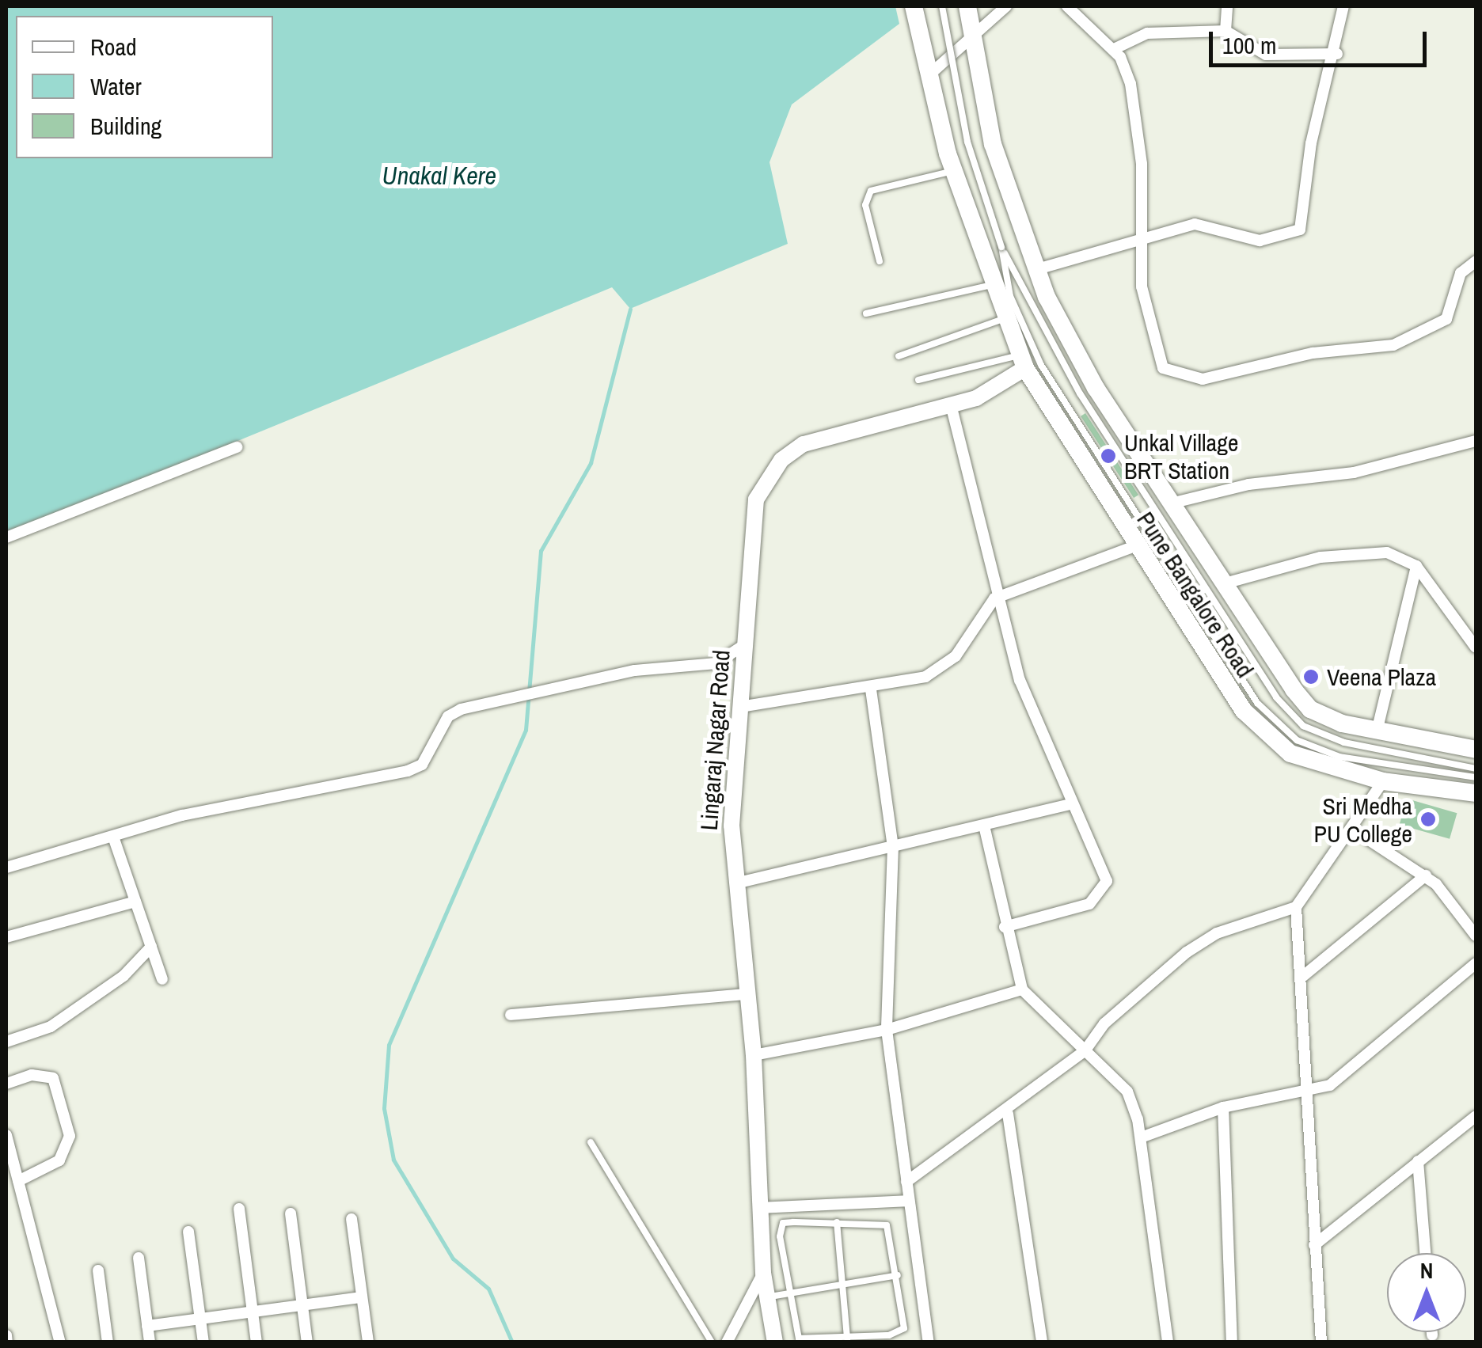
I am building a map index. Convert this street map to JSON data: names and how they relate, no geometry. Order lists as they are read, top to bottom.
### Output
{
  "streets": {
    "main road": ["Pune Bangalore Road"],
    "street": ["Lingaraj Nagar Road"]
  },
  "crossings": [
    ["Pune Bangalore Road", "Lingaraj Nagar Road"]
  ],
  "water": ["Unakal Kere"],
  "places": ["Unkal Village BRT Station", "Veena Plaza", "Sri Medha PU College"],
  "legend": ["Road", "Water", "Building"],
  "scale_bar": "100 m",
  "north": "top"
}
